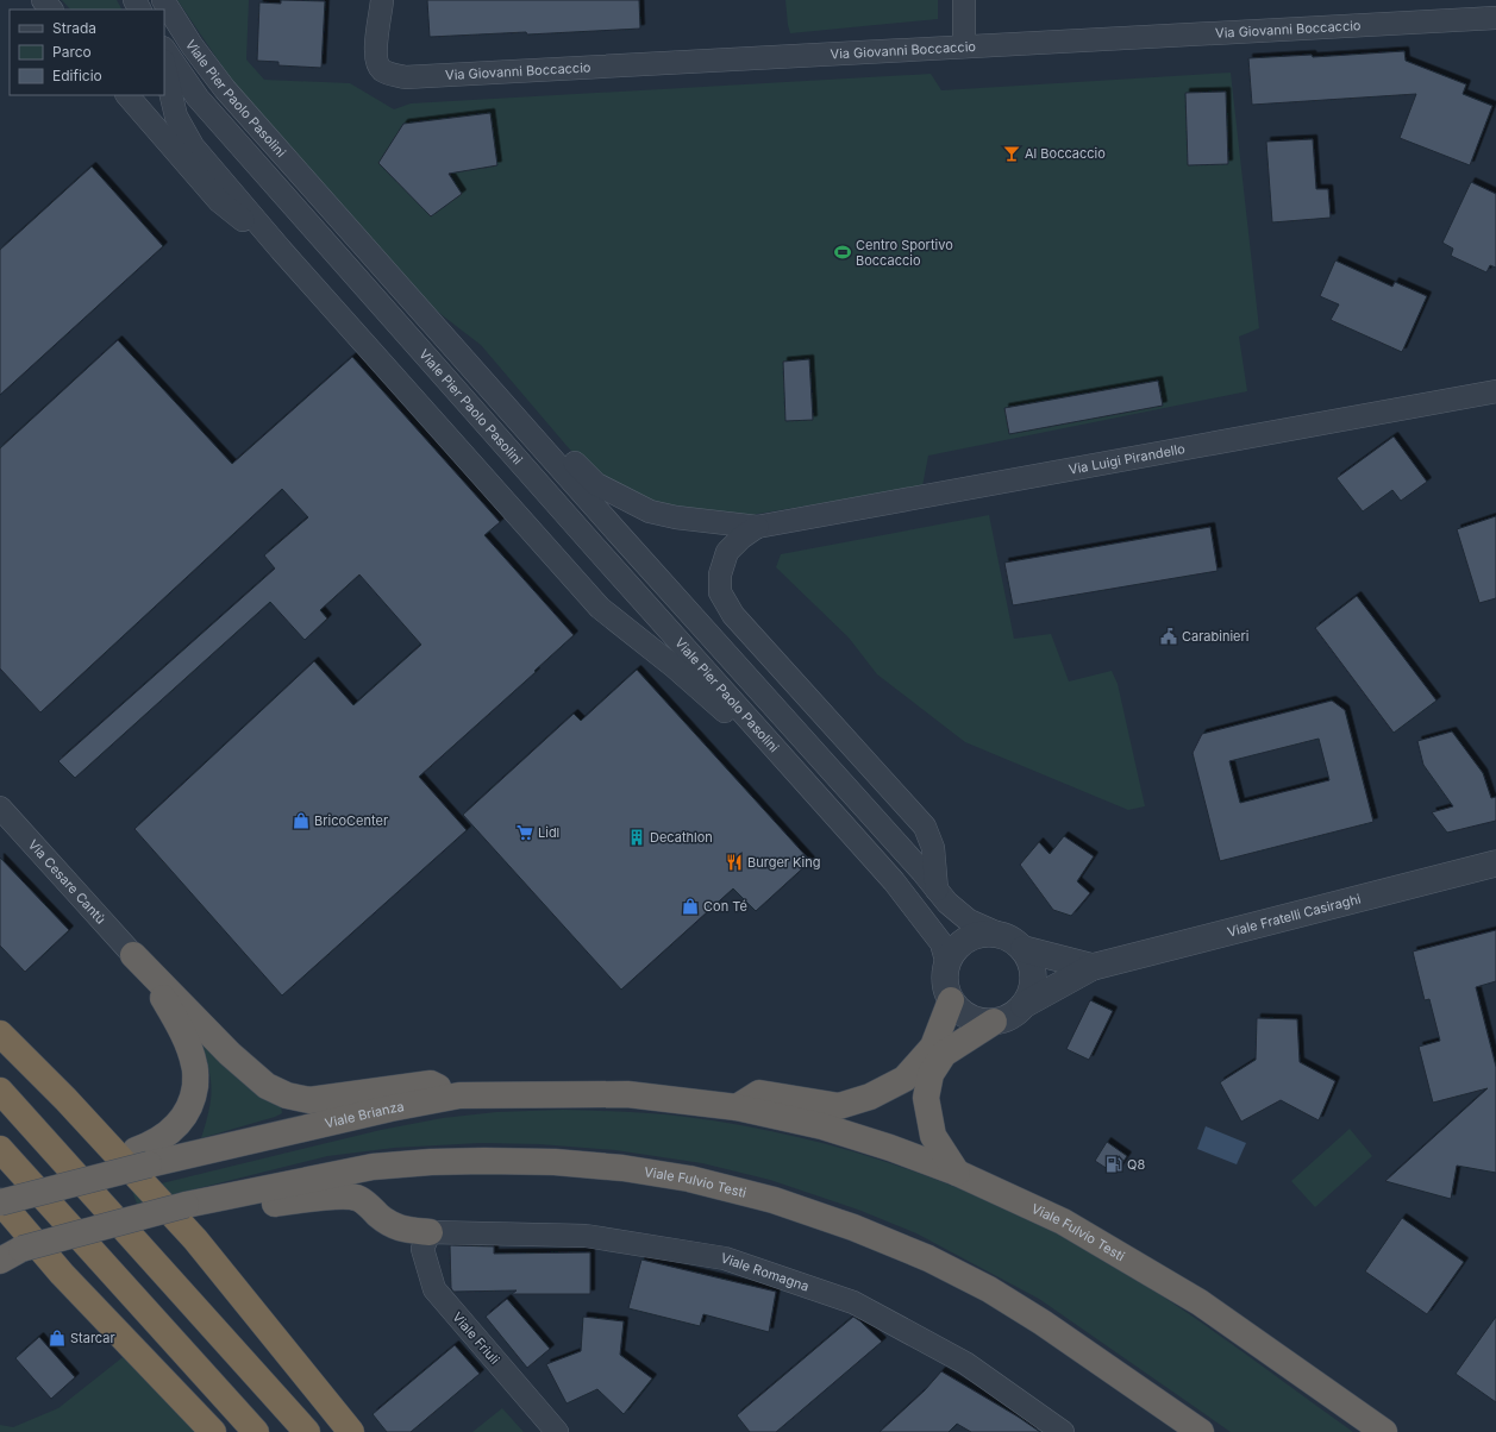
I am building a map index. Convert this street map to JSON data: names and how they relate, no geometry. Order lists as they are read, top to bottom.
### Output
{
  "streets": {
    "highway": ["Viale Brianza", "Viale Fulvio Testi"],
    "street": [
      "Via Giovanni Boccaccio",
      "Viale Pier Paolo Pasolini",
      "Via Luigi Pirandello",
      "Via Cesare Cantù",
      "Viale Fratelli Casiraghi",
      "Viale Romagna",
      "Viale Friuli"
    ]
  },
  "crossings": [
    ["Viale Pier Paolo Pasolini", "Via Luigi Pirandello"],
    ["Viale Pier Paolo Pasolini", "Viale Fratelli Casiraghi"],
    ["Viale Brianza", "Viale Fulvio Testi"],
    ["Viale Romagna", "Viale Friuli"]
  ],
  "places": {
    "bar": ["Al Boccaccio"],
    "sports": ["Centro Sportivo Boccaccio"],
    "public building": ["Carabinieri"],
    "shop": ["BricoCenter", "Con Té", "Starcar"],
    "supermarket": ["Lidl"],
    "building": ["Decathlon"],
    "restaurant": ["Burger King"],
    "fuel station": ["Q8"]
  },
  "legend": ["Strada", "Parco", "Edificio"]
}
